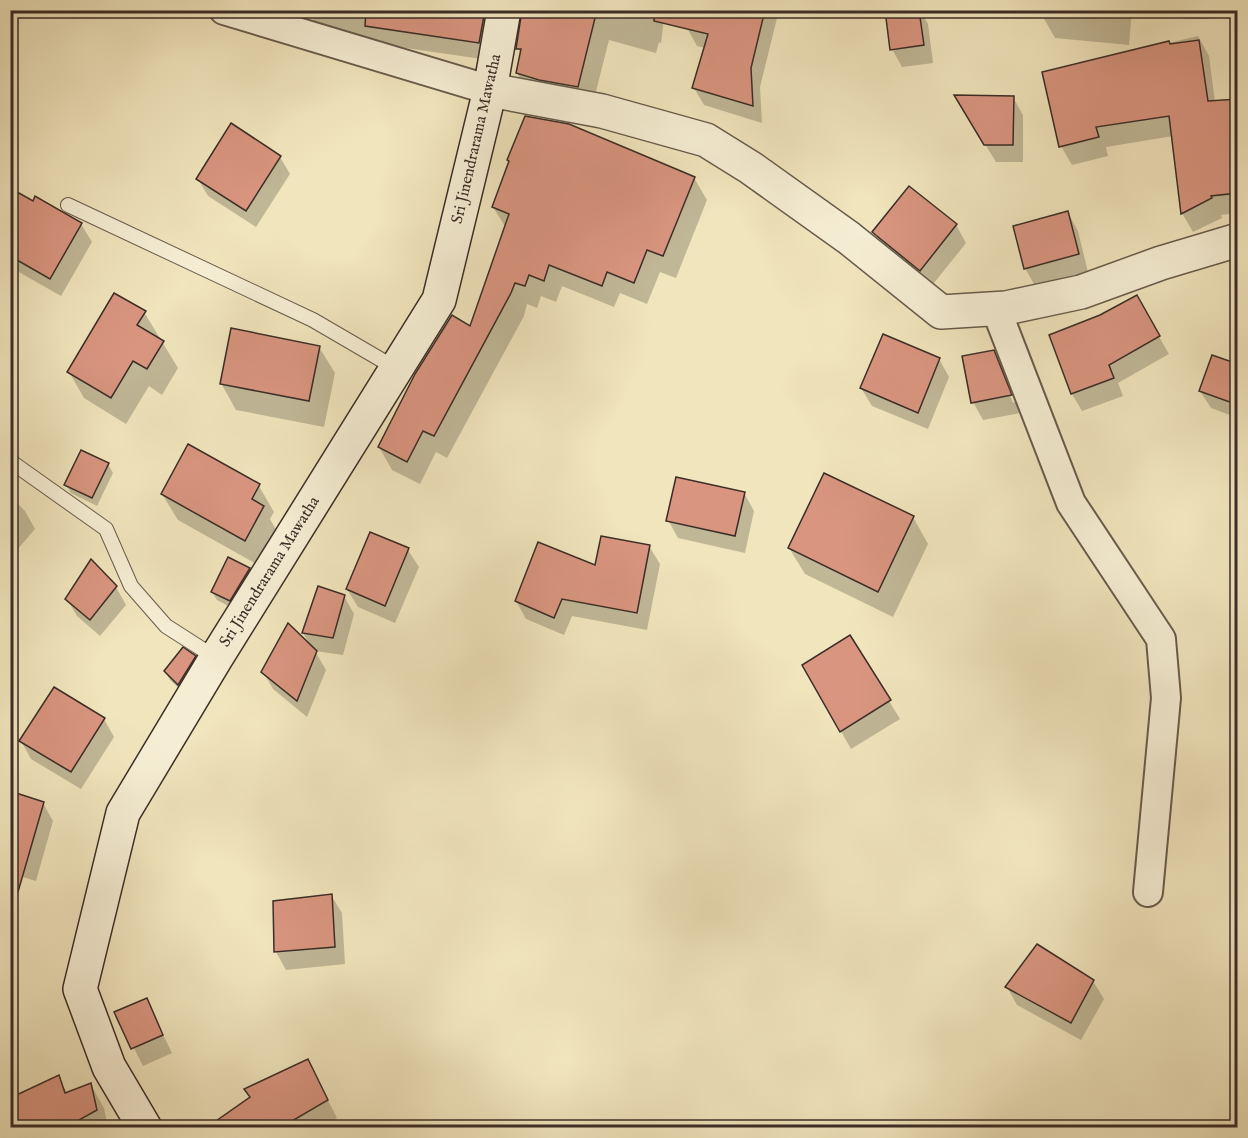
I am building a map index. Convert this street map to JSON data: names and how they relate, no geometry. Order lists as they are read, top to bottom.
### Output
{
  "streets": {
    "main road": ["Sri Jinendrarama Mawatha"]
  }
}
